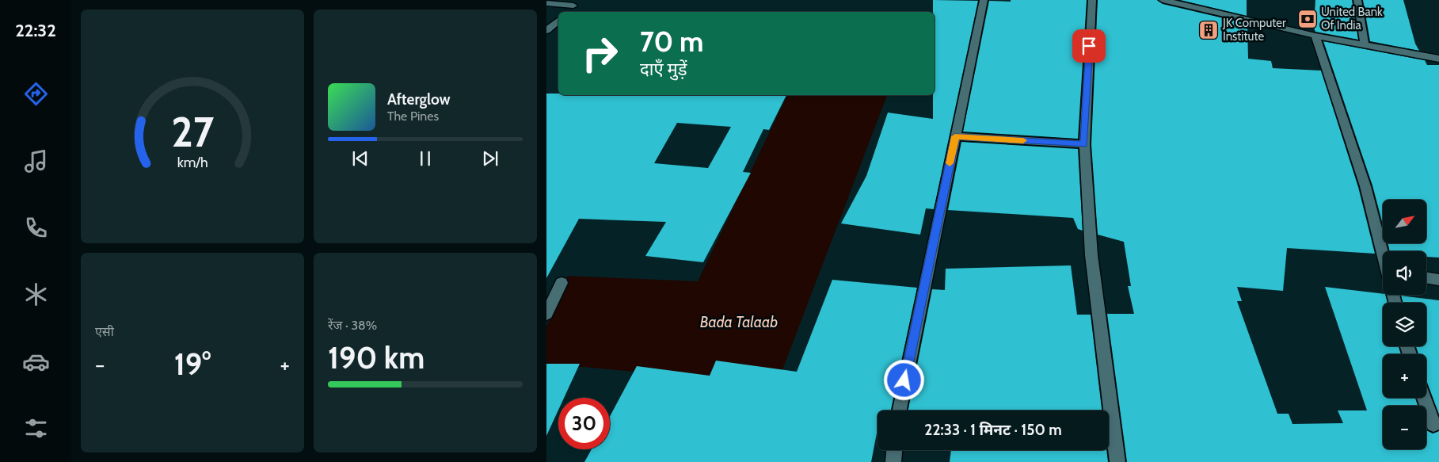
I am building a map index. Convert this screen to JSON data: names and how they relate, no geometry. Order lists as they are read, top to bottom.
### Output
{
  "water": ["Bada Talaab"],
  "places": {
    "bank": ["United Bank Of India"],
    "building": ["JK Computer Institute"]
  },
  "north": "top right",
  "page": {
    "tabs": "22:32",
    "turn": ["70 m", "दाएँ मुड़ें"],
    "song": ["Afterglow", "The Pines"],
    "map_buttons": ["+", "−"],
    "tile": [
      "एसी",
      ["रेंज · 38%", "190 km"]
    ],
    "heat": ["−", "19°", "+"],
    "limit": "30",
    "trip": "22:33 · 1 मिनट · 150 m",
    "gauge": ["27", "km/h"]
  }
}
